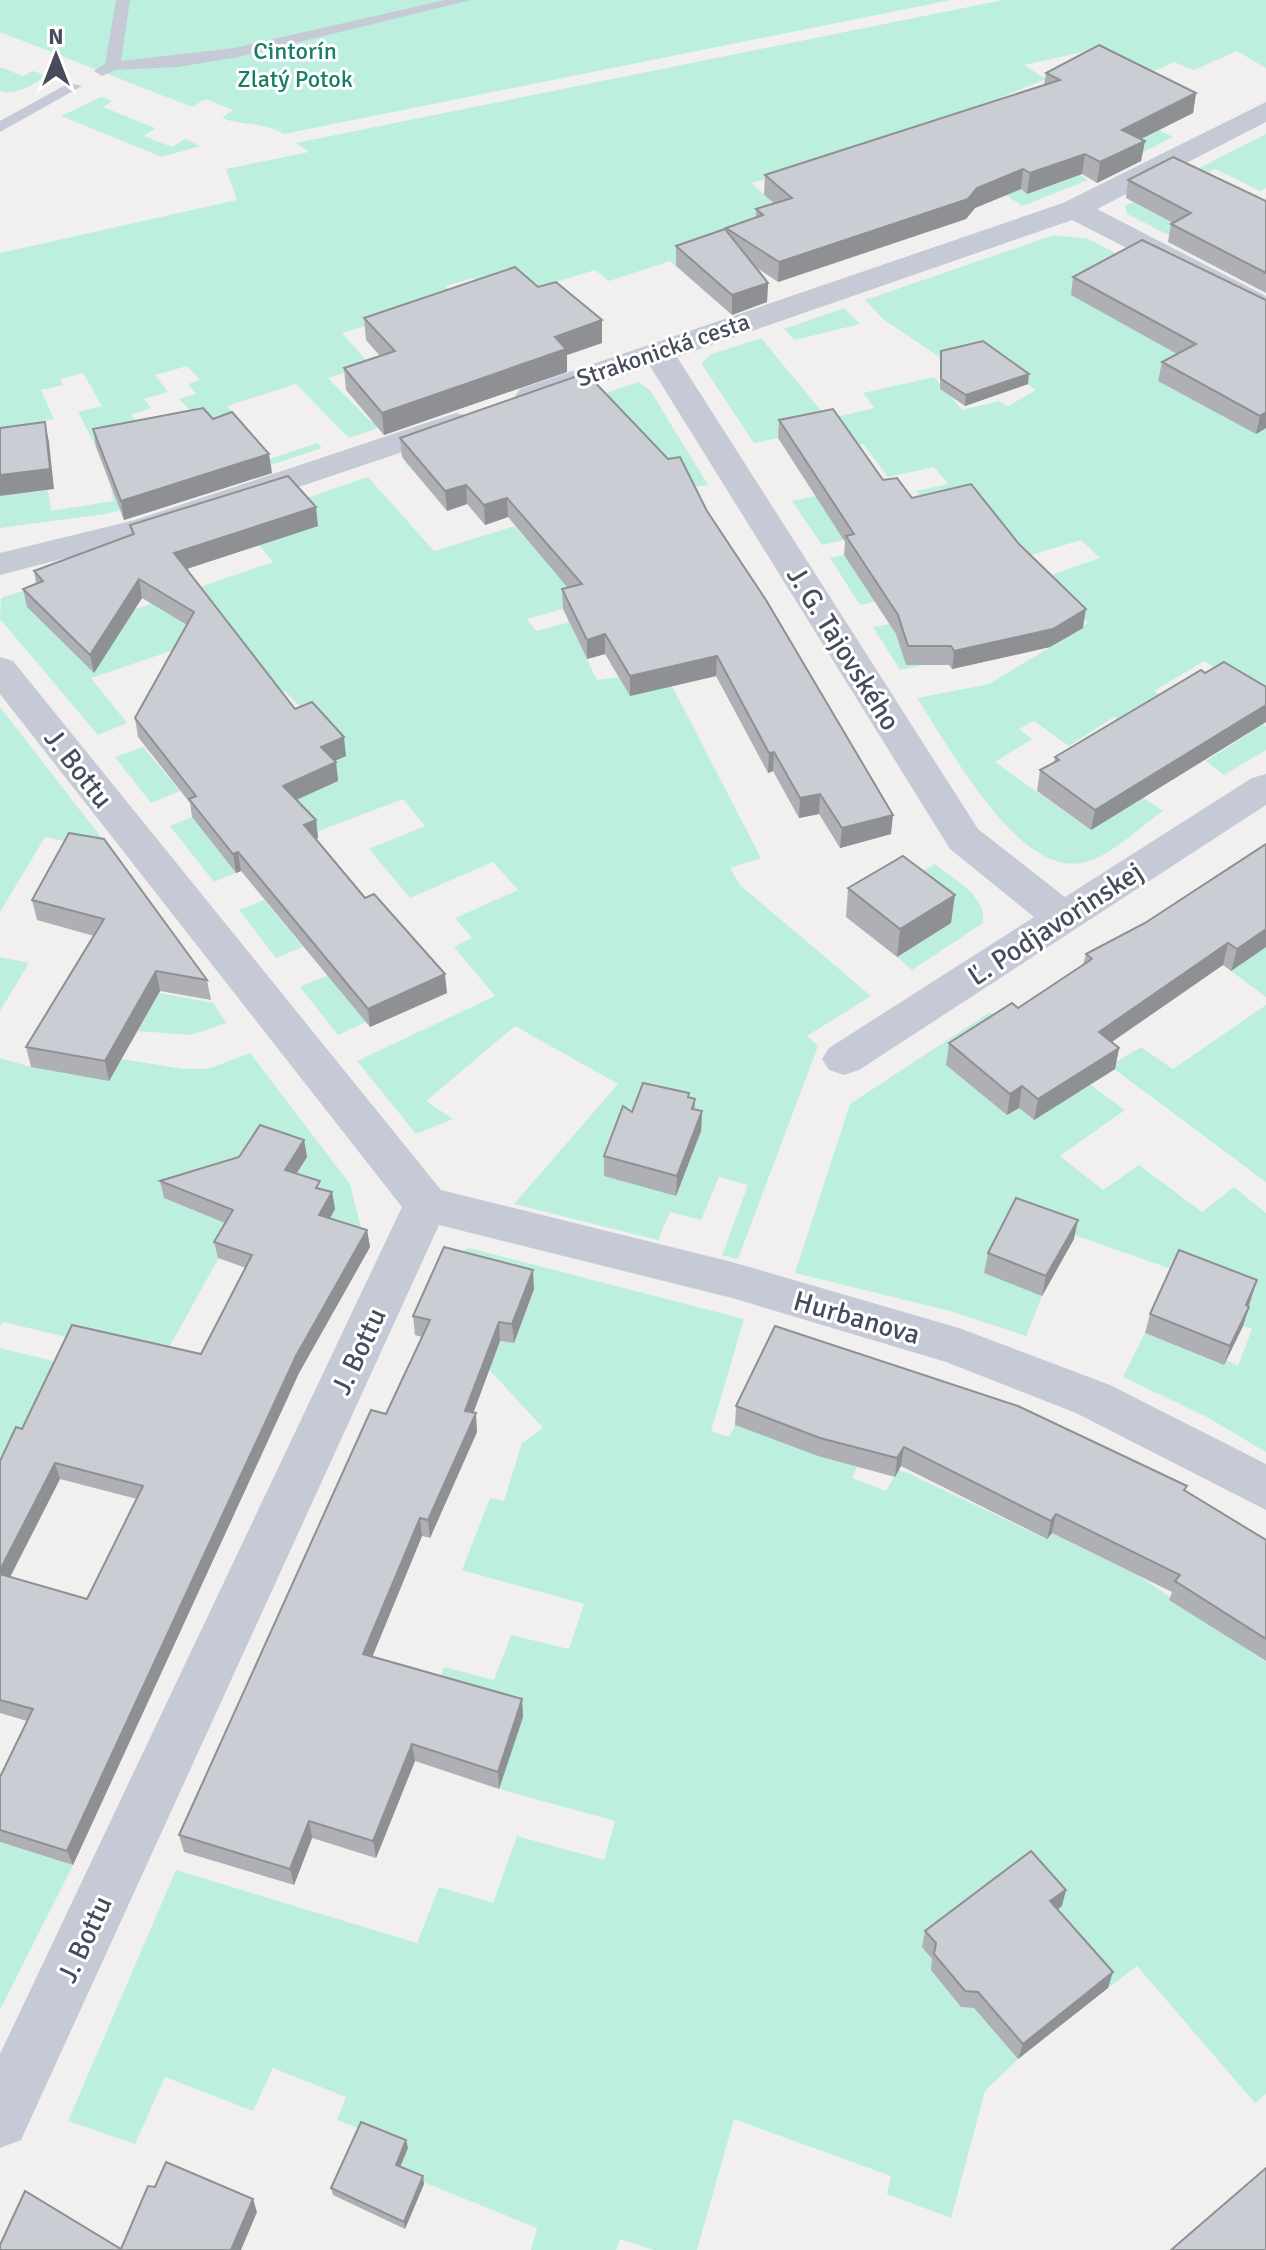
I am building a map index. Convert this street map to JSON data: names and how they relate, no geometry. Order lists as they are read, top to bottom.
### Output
{
  "streets": {
    "street": [
      "Strakonická cesta",
      "J. G. Tajovského",
      "J. Bottu",
      "Ľ. Podjavorinskej",
      "Hurbanova"
    ]
  },
  "crossings": [
    ["Strakonická cesta", "J. G. Tajovského"],
    ["J. G. Tajovského", "Ľ. Podjavorinskej"],
    ["J. Bottu", "Hurbanova"]
  ],
  "parks": ["Cintorín Zlatý Potok"],
  "north": "top"
}
